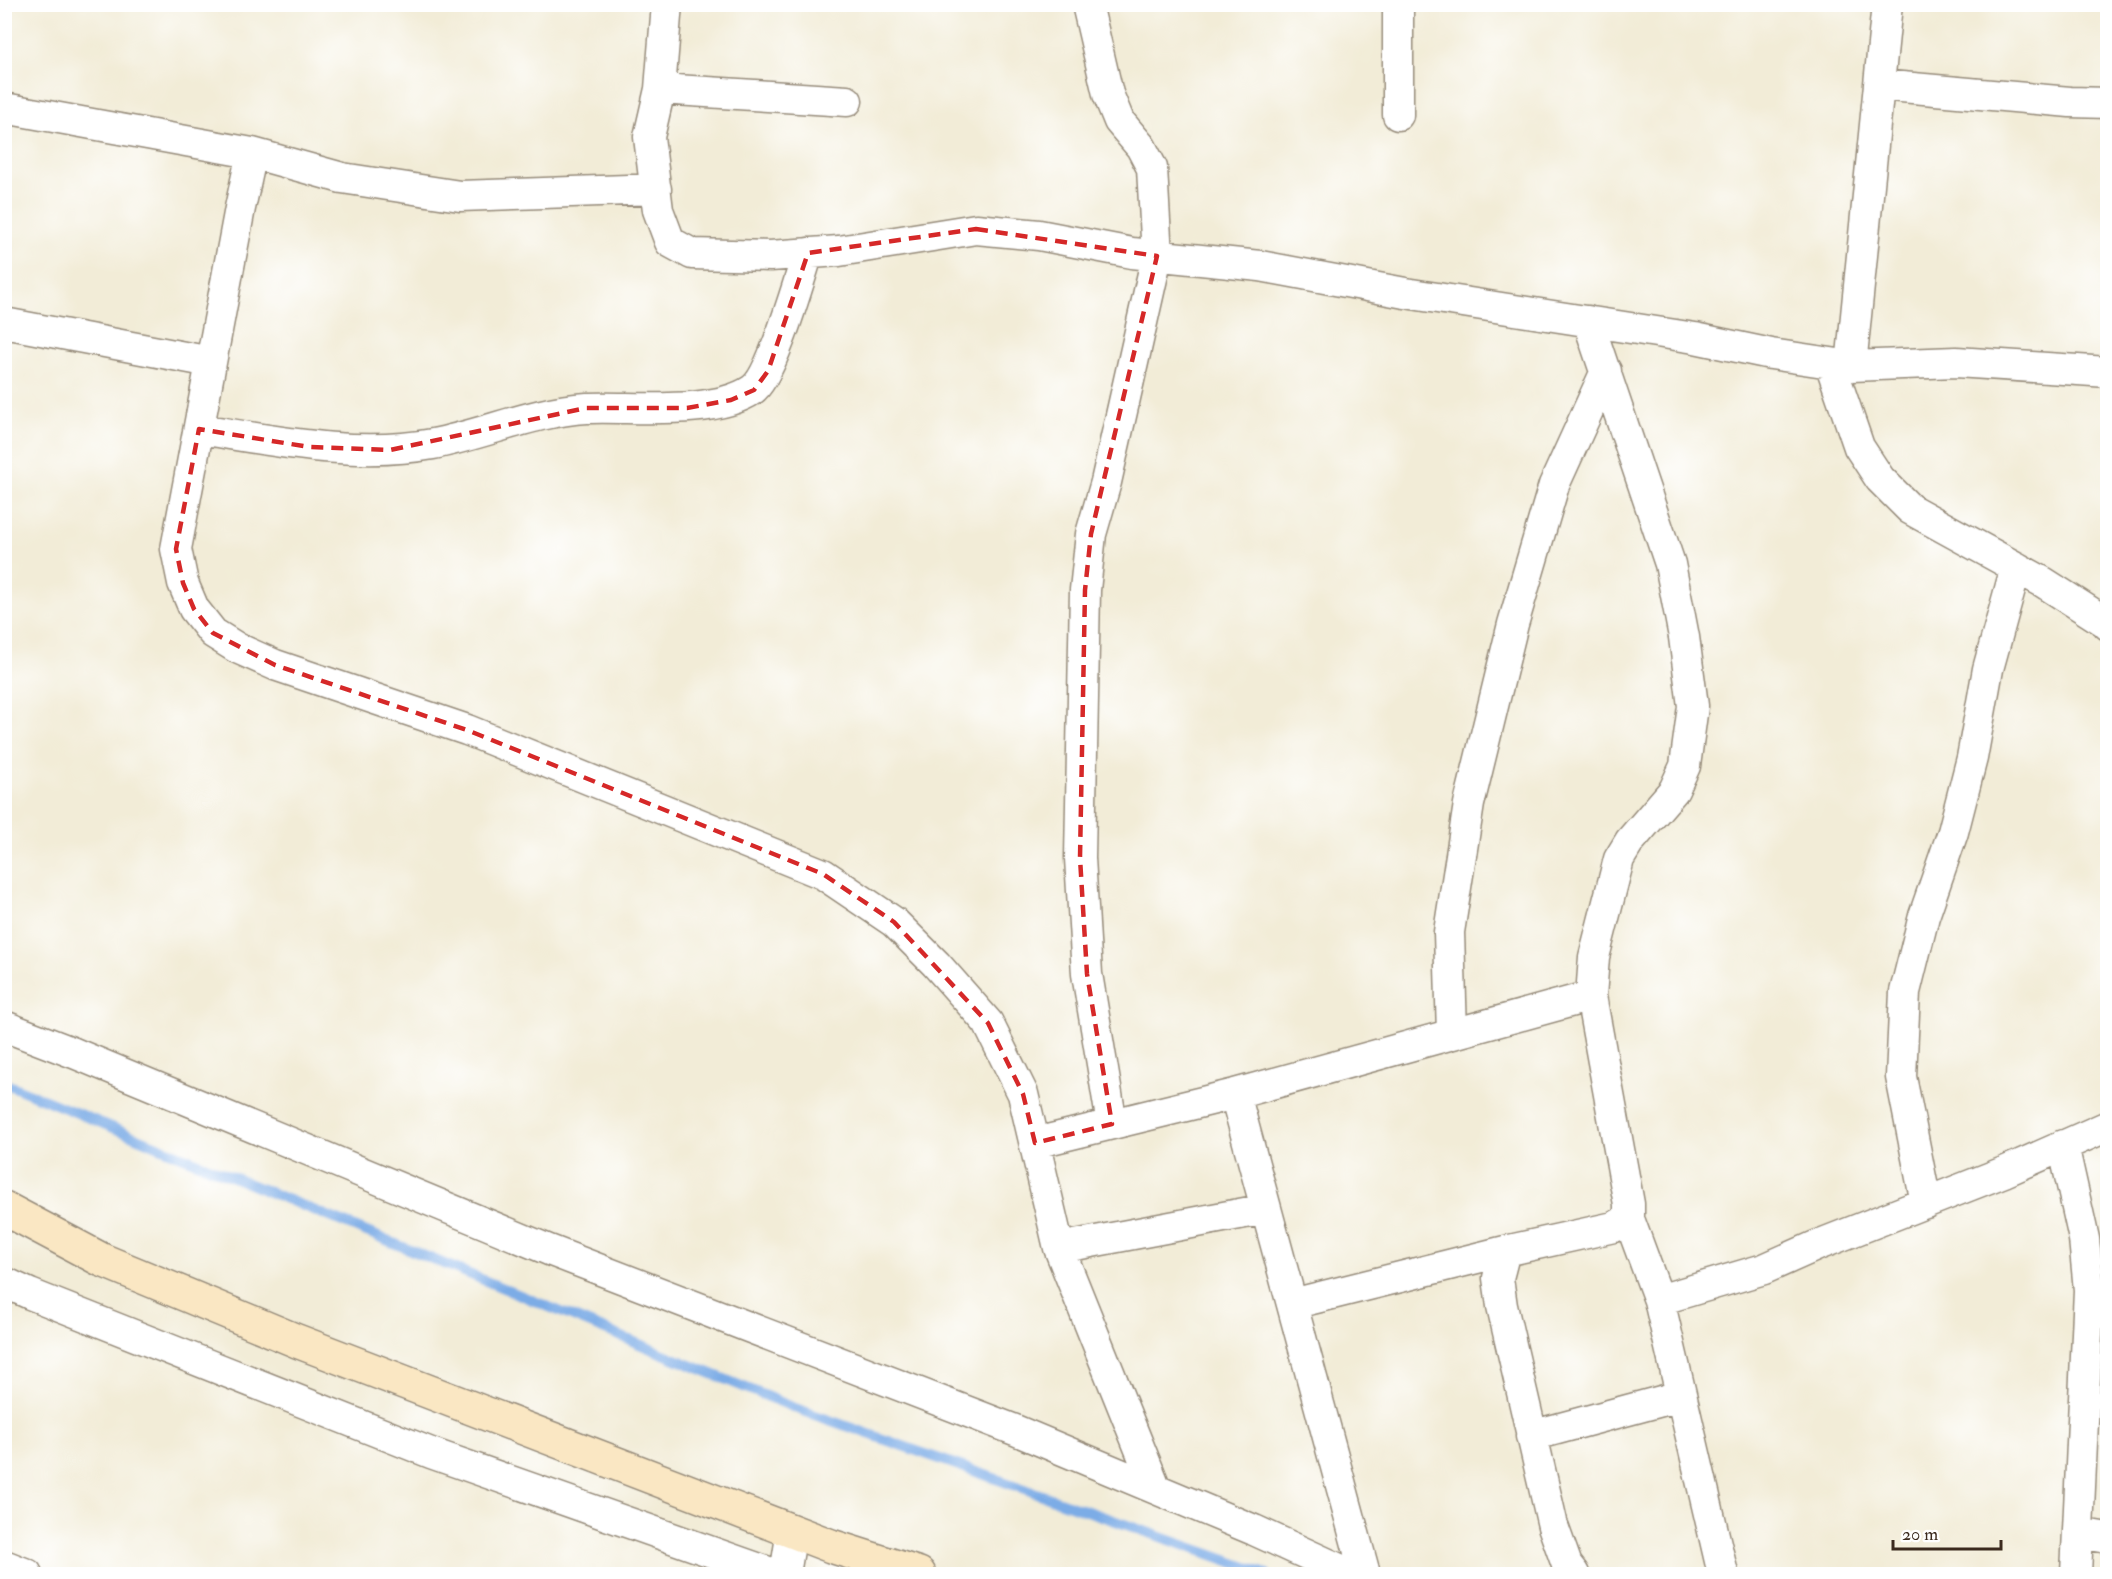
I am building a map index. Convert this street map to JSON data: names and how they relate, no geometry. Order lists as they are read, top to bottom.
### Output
{
  "scale_bar": "20 m"
}
